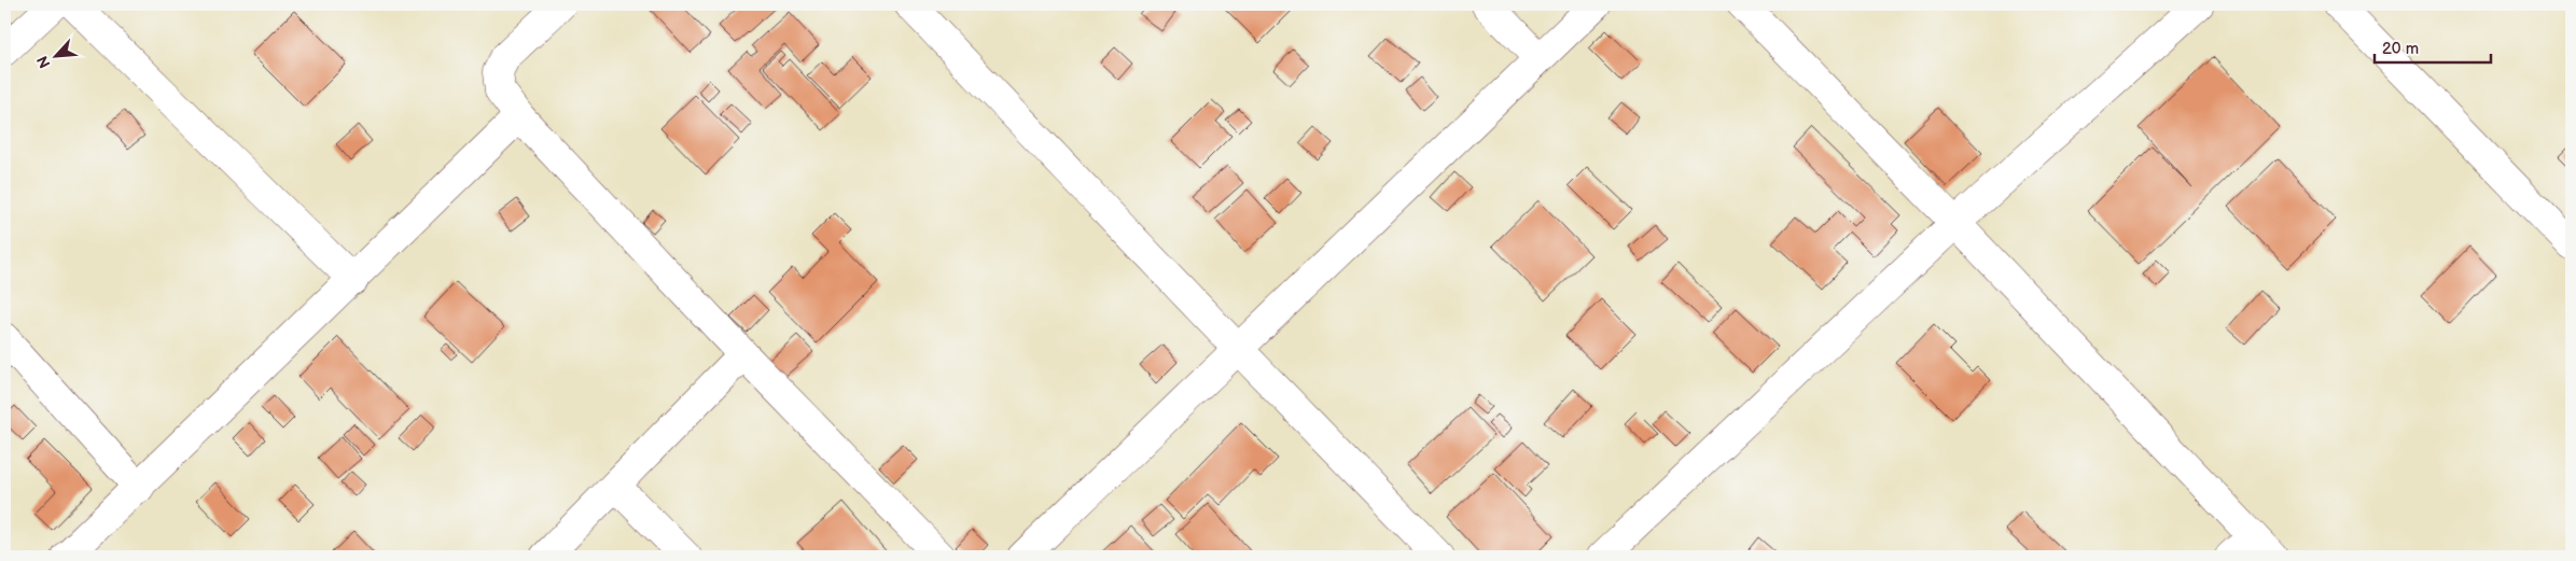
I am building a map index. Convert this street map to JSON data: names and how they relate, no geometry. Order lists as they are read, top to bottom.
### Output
{
  "scale_bar": "20 m",
  "north": "bottom left"
}
